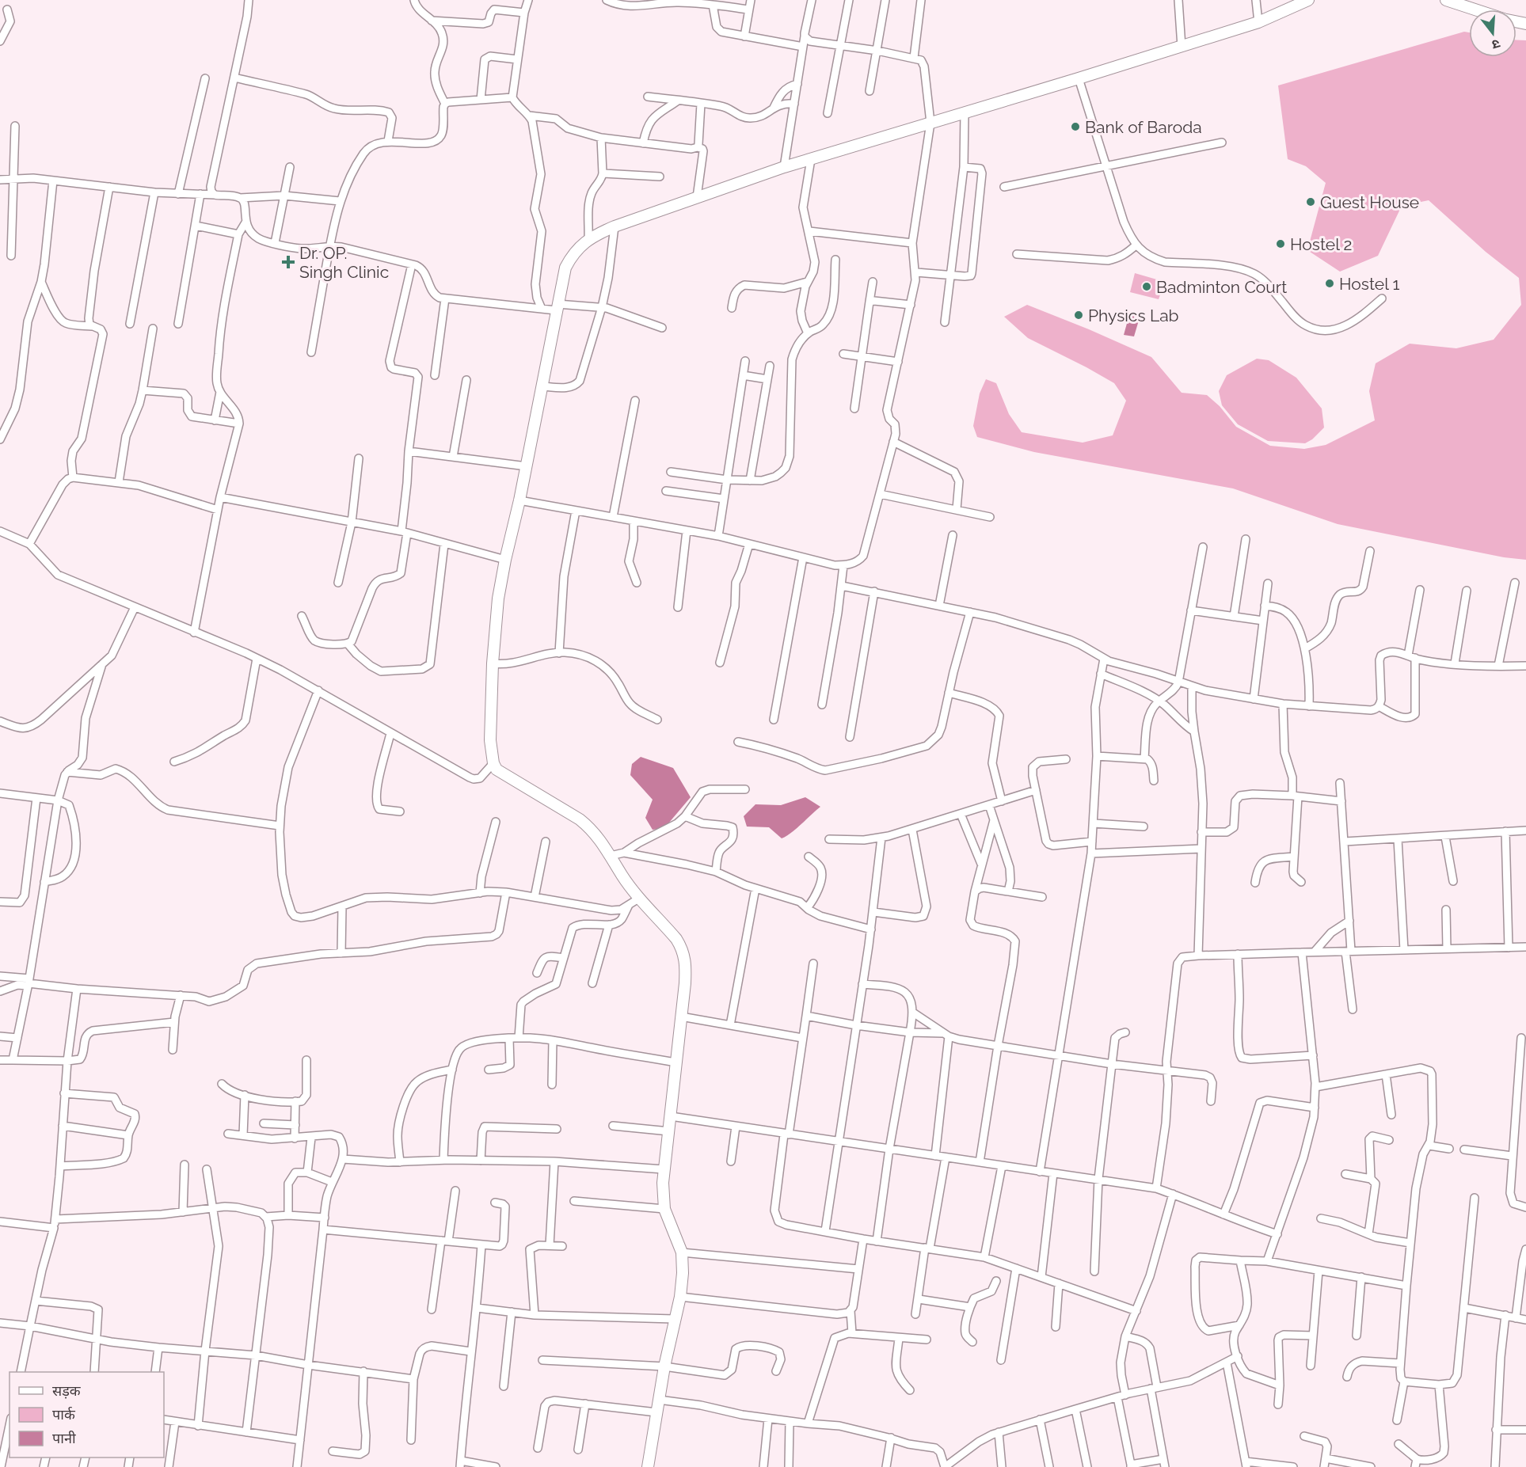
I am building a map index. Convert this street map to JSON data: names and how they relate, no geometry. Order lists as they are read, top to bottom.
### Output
{
  "places": {
    "other": [
      "Bank of Baroda",
      "Guest House",
      "Hostel 2",
      "Hostel 1",
      "Badminton Court",
      "Physics Lab"
    ],
    "health": ["Dr. OP. Singh Clinic"]
  },
  "legend": ["सड़क", "पार्क", "पानी"],
  "north": "bottom"
}
